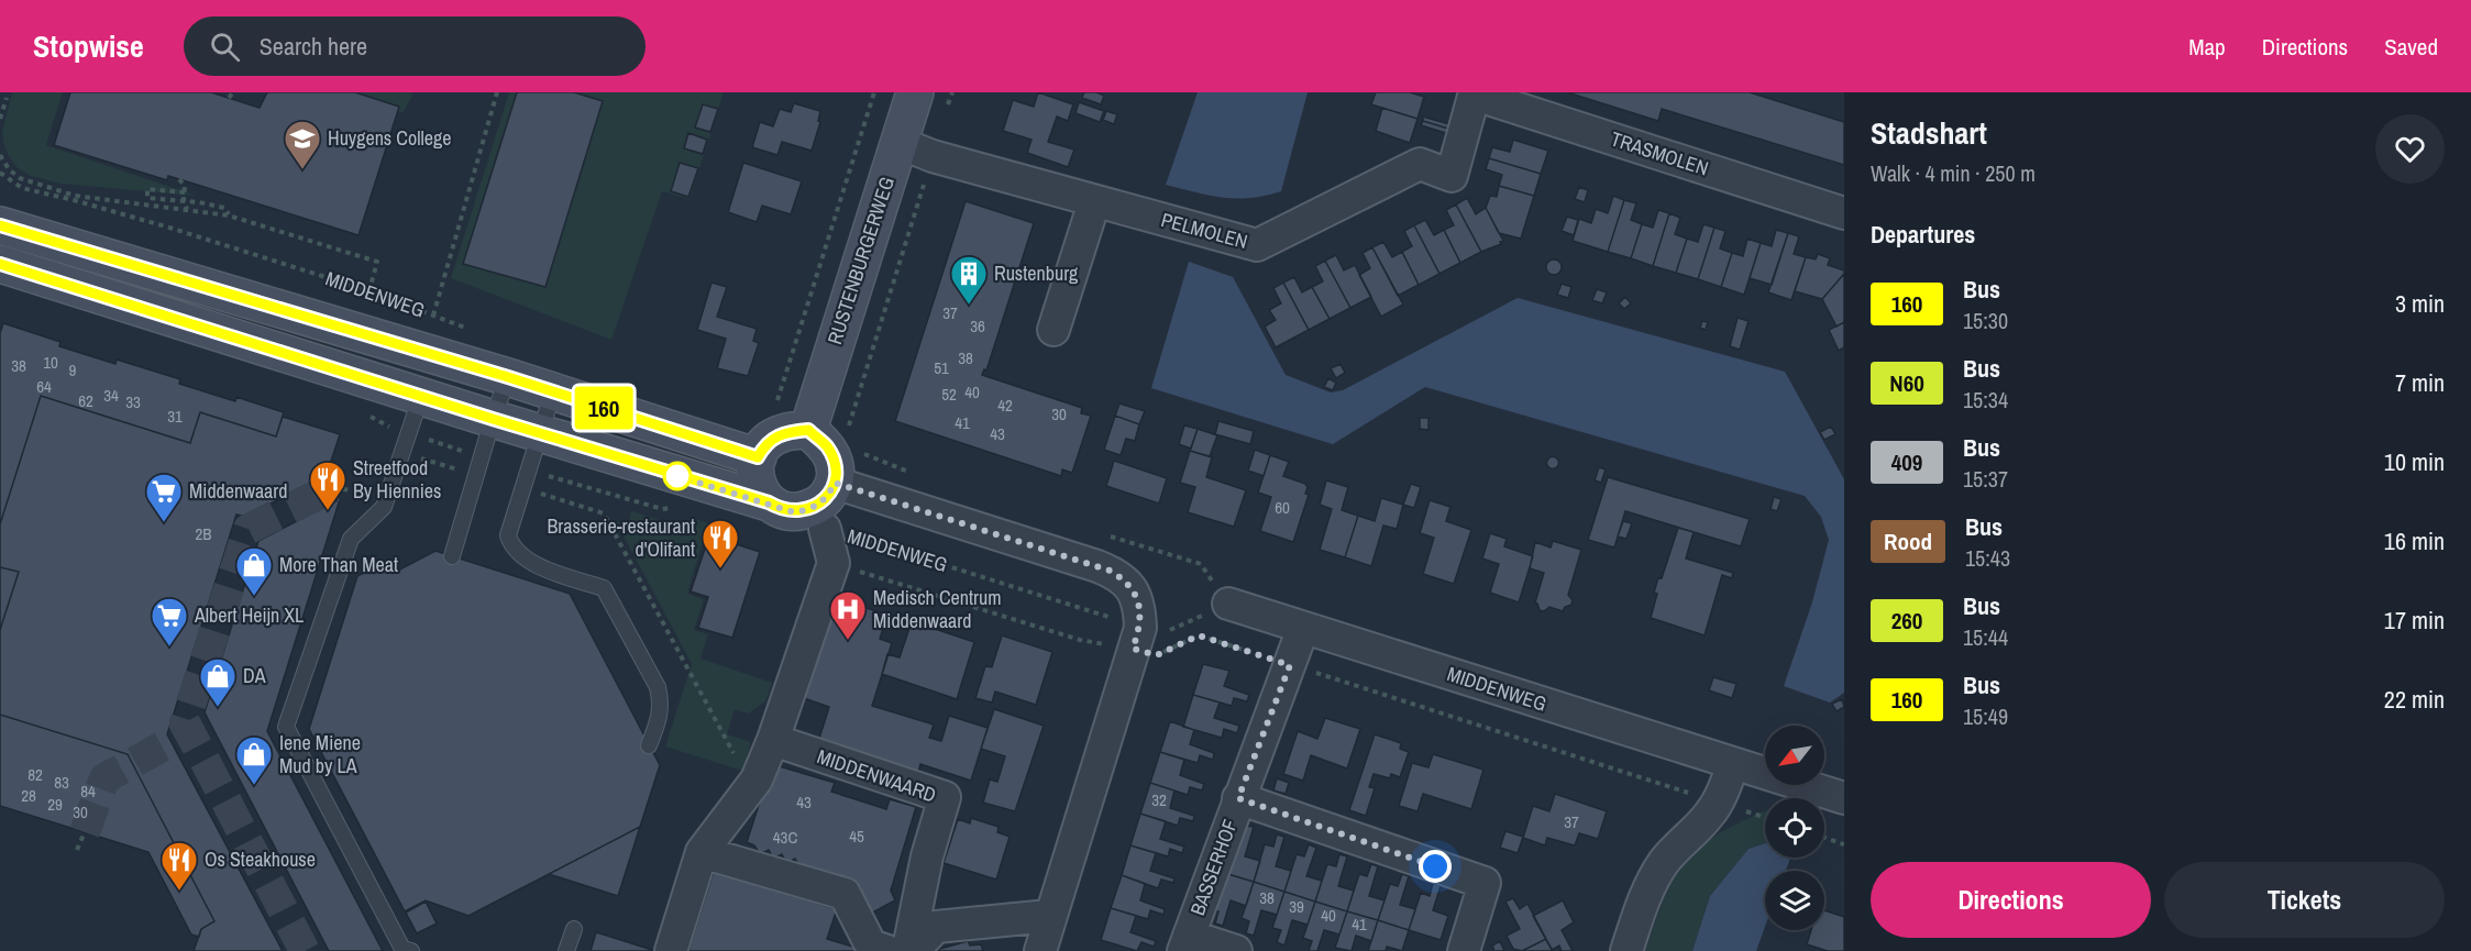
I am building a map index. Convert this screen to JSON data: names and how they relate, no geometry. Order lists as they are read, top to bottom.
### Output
{
  "streets": {
    "street": [
      "TRASMOLEN",
      "PELMOLEN",
      "RUSTENBURGERWEG",
      "MIDDENWEG",
      "MIDDENWAARD",
      "BASSERHOF"
    ]
  },
  "crossings": [
    ["TRASMOLEN", "PELMOLEN"],
    ["PELMOLEN", "RUSTENBURGERWEG"],
    ["RUSTENBURGERWEG", "MIDDENWEG"],
    ["MIDDENWEG", "BASSERHOF"]
  ],
  "places": {
    "school or university": ["Huygens College"],
    "building": ["Rustenburg"],
    "restaurant": ["Streetfood By Hiennies", "Brasserie-restaurant d'Olifant", "Os Steakhouse"],
    "supermarket": ["Middenwaard", "Albert Heijn XL"],
    "shop": ["More Than Meat", "DA", "Iene Miene Mud by LA"],
    "hospital": ["Medisch Centrum Middenwaard"]
  },
  "lines": ["bus line 160"],
  "house_numbers": [
    "37",
    "36",
    "38",
    "10",
    "38",
    "51",
    "9",
    "64",
    "40",
    "52",
    "34",
    "62",
    "33",
    "42",
    "30",
    "31",
    "41",
    "43",
    "60",
    "2B",
    "82",
    "83",
    "84",
    "28",
    "32",
    "43",
    "29",
    "30",
    "37",
    "45",
    "43C",
    "38",
    "39",
    "40",
    "41"
  ],
  "north": "bottom left",
  "page": {
    "header": "Stopwise",
    "search": "Search here",
    "nav": ["Map", "Directions", "Saved"],
    "on_map": "160",
    "heading": [
      ["Stadshart", "Walk · 4 min · 250 m"],
      "Departures"
    ],
    "list": [
      {
        "mark": "160",
        "name": "Bus",
        "note": "15:30",
        "value": "3 min"
      },
      {
        "mark": "N60",
        "name": "Bus",
        "note": "15:34",
        "value": "7 min"
      },
      {
        "mark": "409",
        "name": "Bus",
        "note": "15:37",
        "value": "10 min"
      },
      {
        "mark": "Rood",
        "name": "Bus",
        "note": "15:43",
        "value": "16 min"
      },
      {
        "mark": "260",
        "name": "Bus",
        "note": "15:44",
        "value": "17 min"
      },
      {
        "mark": "160",
        "name": "Bus",
        "note": "15:49",
        "value": "22 min"
      }
    ],
    "buttons": ["Directions", "Tickets"]
  }
}
